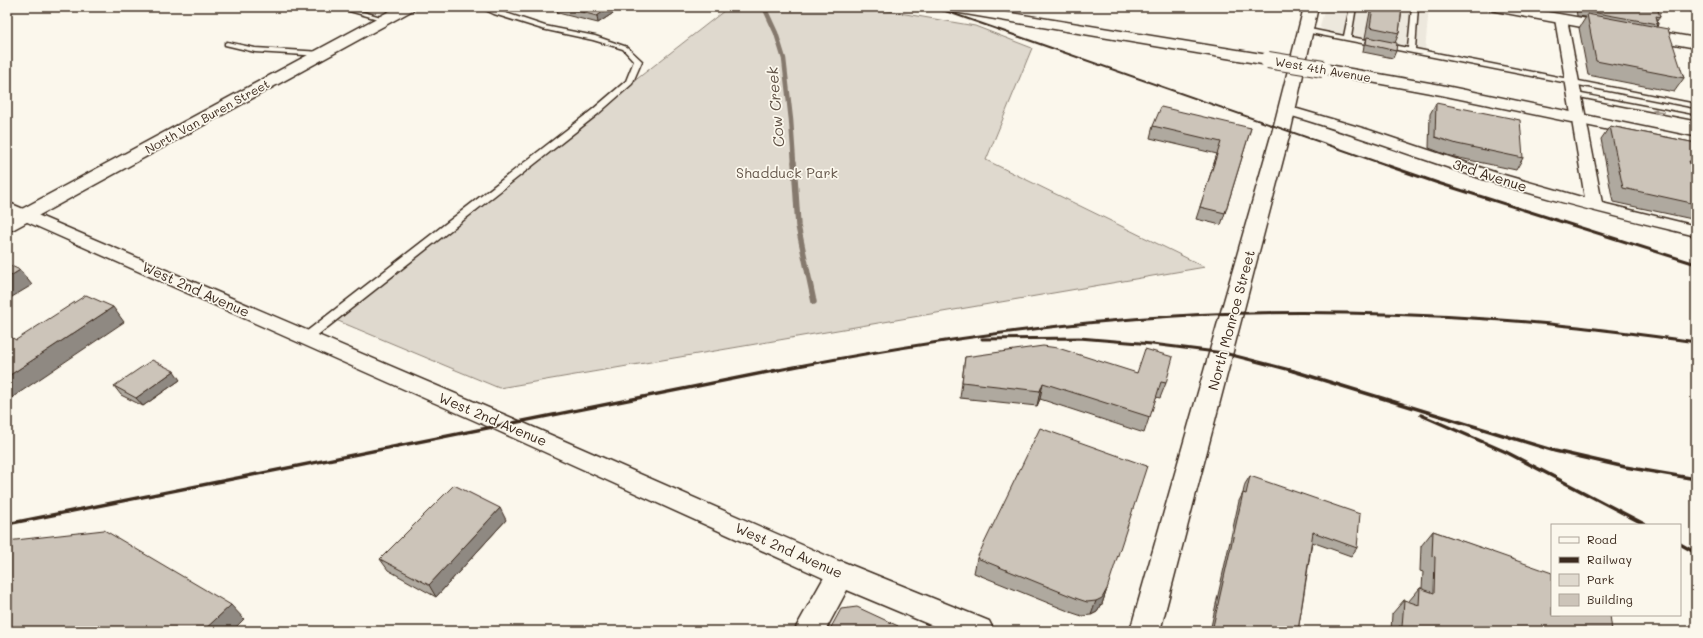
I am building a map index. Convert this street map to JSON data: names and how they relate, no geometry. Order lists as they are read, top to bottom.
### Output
{
  "streets": {
    "street": [
      "West 4th Avenue",
      "North Van Buren Street",
      "3rd Avenue",
      "West 2nd Avenue",
      "North Monroe Street"
    ]
  },
  "crossings": [
    ["North Van Buren Street", "West 2nd Avenue"],
    ["3rd Avenue", "North Monroe Street"]
  ],
  "water": ["Cow Creek"],
  "parks": ["Shadduck Park"],
  "legend": [
    "Road",
    "Railway",
    "Park",
    "Building"
  ]
}
